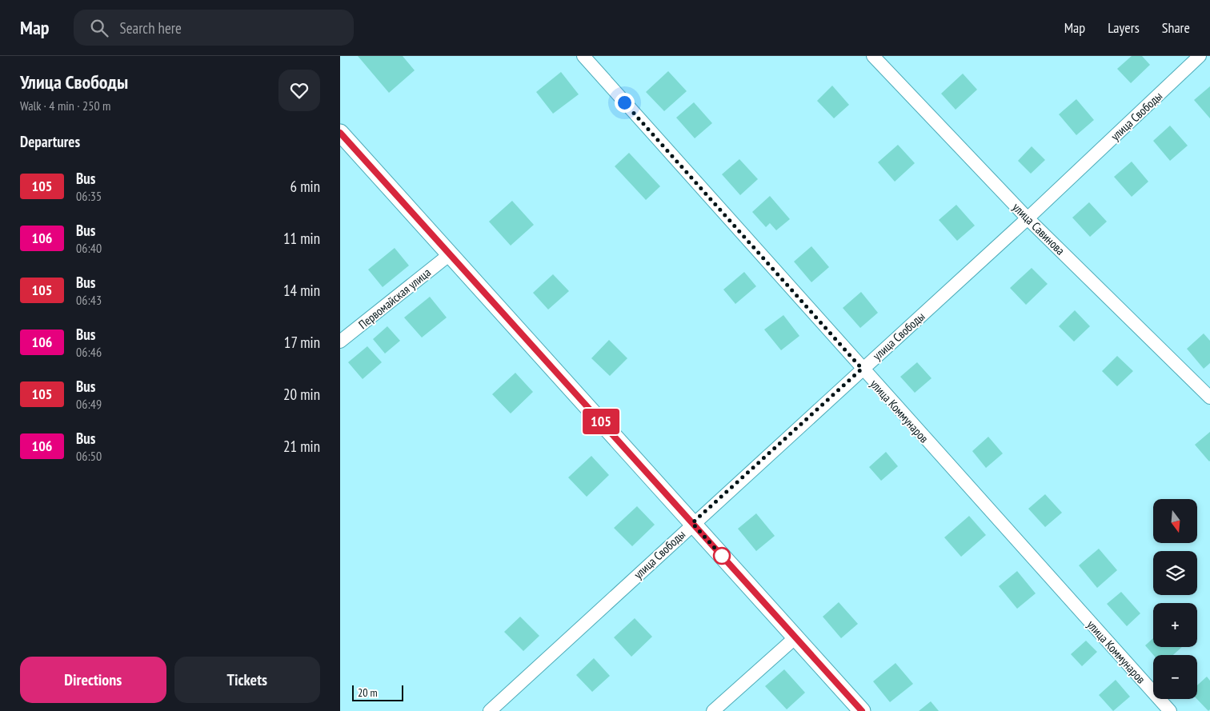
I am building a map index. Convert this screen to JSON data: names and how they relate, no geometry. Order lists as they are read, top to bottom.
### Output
{
  "streets": {
    "street": [
      "улица Свободы",
      "улица Савинова",
      "Первомайская улица",
      "улица Коммунаров"
    ]
  },
  "crossings": [
    ["улица Свободы", "улица Савинова"],
    ["улица Свободы", "улица Коммунаров"]
  ],
  "lines": ["bus line 105"],
  "scale_bar": "20 m",
  "north": "bottom",
  "page": {
    "header": "Map",
    "search": "Search here",
    "nav": ["Map", "Layers", "Share"],
    "heading": [
      ["Улица Свободы", "Walk · 4 min · 250 m"],
      "Departures"
    ],
    "on_map": "105",
    "list": [
      {
        "mark": "105",
        "name": "Bus",
        "note": "06:35",
        "value": "6 min"
      },
      {
        "mark": "106",
        "name": "Bus",
        "note": "06:40",
        "value": "11 min"
      },
      {
        "mark": "105",
        "name": "Bus",
        "note": "06:43",
        "value": "14 min"
      },
      {
        "mark": "106",
        "name": "Bus",
        "note": "06:46",
        "value": "17 min"
      },
      {
        "mark": "105",
        "name": "Bus",
        "note": "06:49",
        "value": "20 min"
      },
      {
        "mark": "106",
        "name": "Bus",
        "note": "06:50",
        "value": "21 min"
      }
    ],
    "map_buttons": ["+", "−"],
    "buttons": ["Directions", "Tickets"],
    "scale": "20 m"
  }
}
